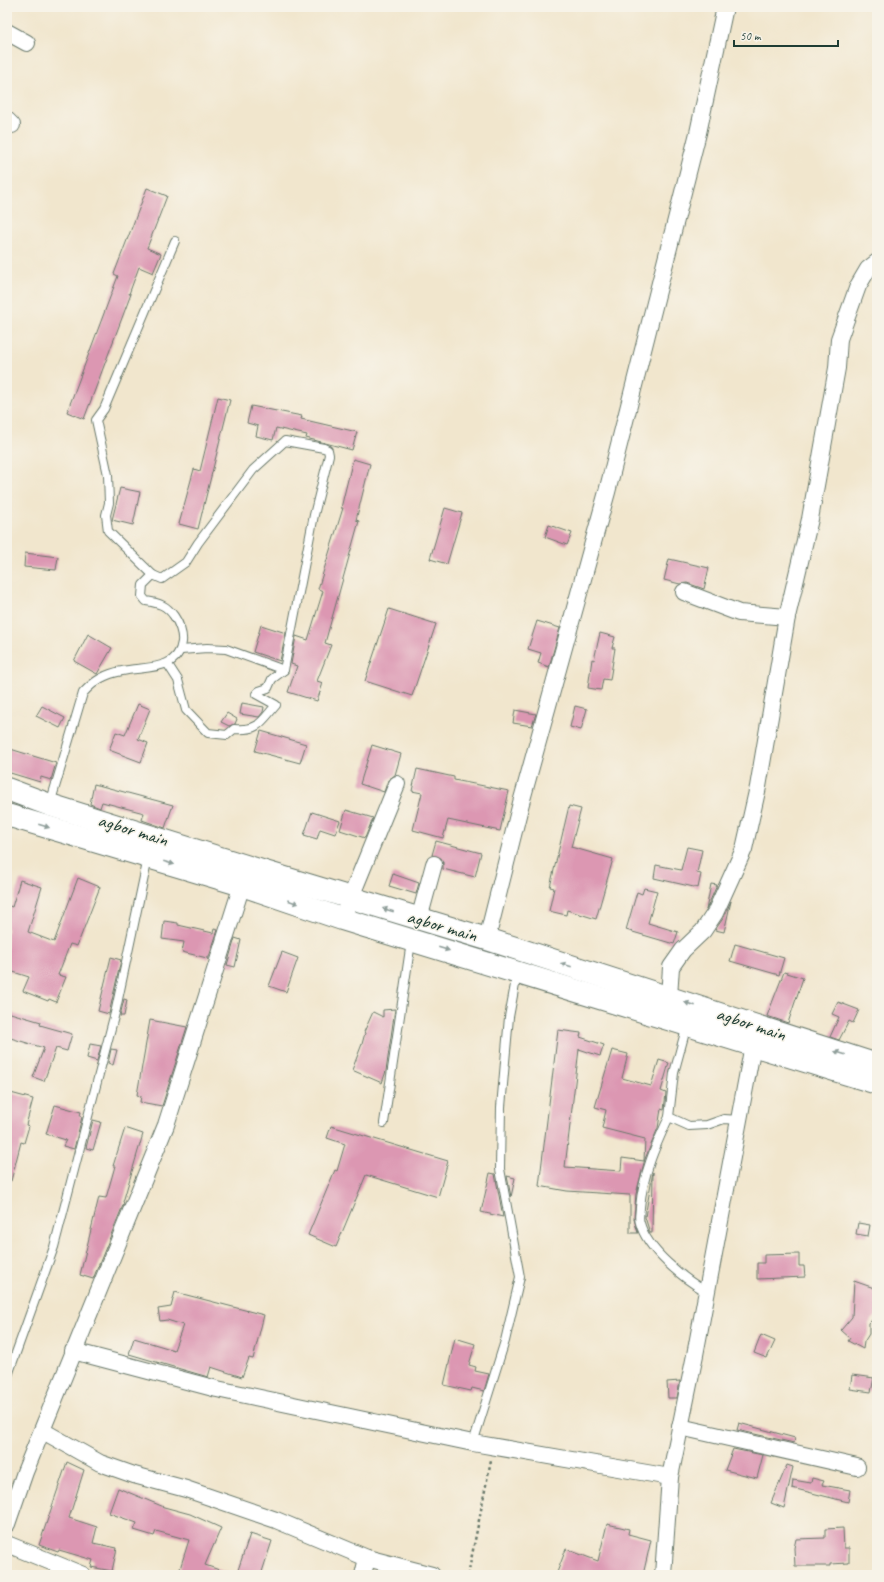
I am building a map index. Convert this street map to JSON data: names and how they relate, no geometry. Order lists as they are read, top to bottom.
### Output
{
  "streets": {
    "main road": ["agbor main"]
  },
  "scale_bar": "50 m"
}
